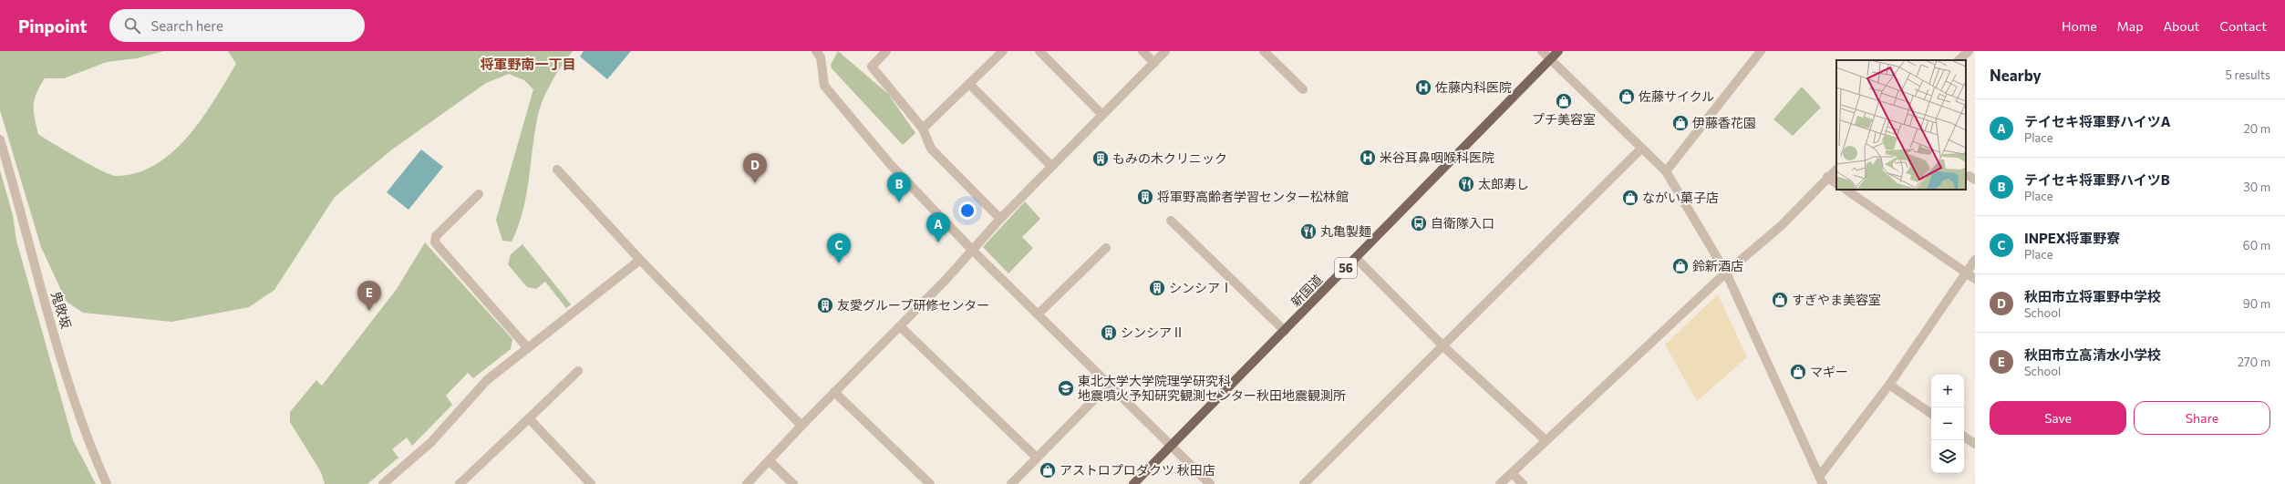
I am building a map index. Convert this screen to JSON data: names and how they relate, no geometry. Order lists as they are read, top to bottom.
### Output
{
  "streets": {
    "main road": ["56", "新国道"],
    "street": ["鬼敗坂"]
  },
  "districts": ["将軍野南一丁目"],
  "places": {
    "hospital": ["佐藤内科医院", "米谷耳鼻咽喉科医院"],
    "shop": [
      "佐藤サイクル",
      "プチ美容室",
      "伊藤香花園",
      "ながい菓子店",
      "鈴新酒店",
      "すぎやま美容室",
      "マギー",
      "アストロプロダクツ 秋田店"
    ],
    "building": [
      "もみの木クリニック",
      "将軍野高齢者学習センター松林館",
      "シンシアⅠ",
      "友愛グループ研修センター",
      "シンシアⅡ"
    ],
    "restaurant": ["太郎寿し", "丸亀製麺"],
    "bus stop": ["自衛隊入口"],
    "school or university": ["東北大学大学院理学研究科 地震噴火予知研究観測センター秋田地震観測所"]
  },
  "page": {
    "header": "Pinpoint",
    "search": "Search here",
    "nav": [
      "Home",
      "Map",
      "About",
      "Contact"
    ],
    "heading": ["Nearby", "5 results"],
    "list": [
      {
        "mark": "A",
        "name": "テイセキ将軍野ハイツA",
        "note": "Place",
        "value": "20 m"
      },
      {
        "mark": "B",
        "name": "テイセキ将軍野ハイツB",
        "note": "Place",
        "value": "30 m"
      },
      {
        "mark": "C",
        "name": "INPEX将軍野寮",
        "note": "Place",
        "value": "60 m"
      },
      {
        "mark": "D",
        "name": "秋田市立将軍野中学校",
        "note": "School",
        "value": "90 m"
      },
      {
        "mark": "E",
        "name": "秋田市立高清水小学校",
        "note": "School",
        "value": "270 m"
      }
    ],
    "pins": [
      "D",
      "B",
      "A",
      "C",
      "E"
    ],
    "map_buttons": ["+", "−"],
    "buttons": ["Save", "Share"]
  }
}
